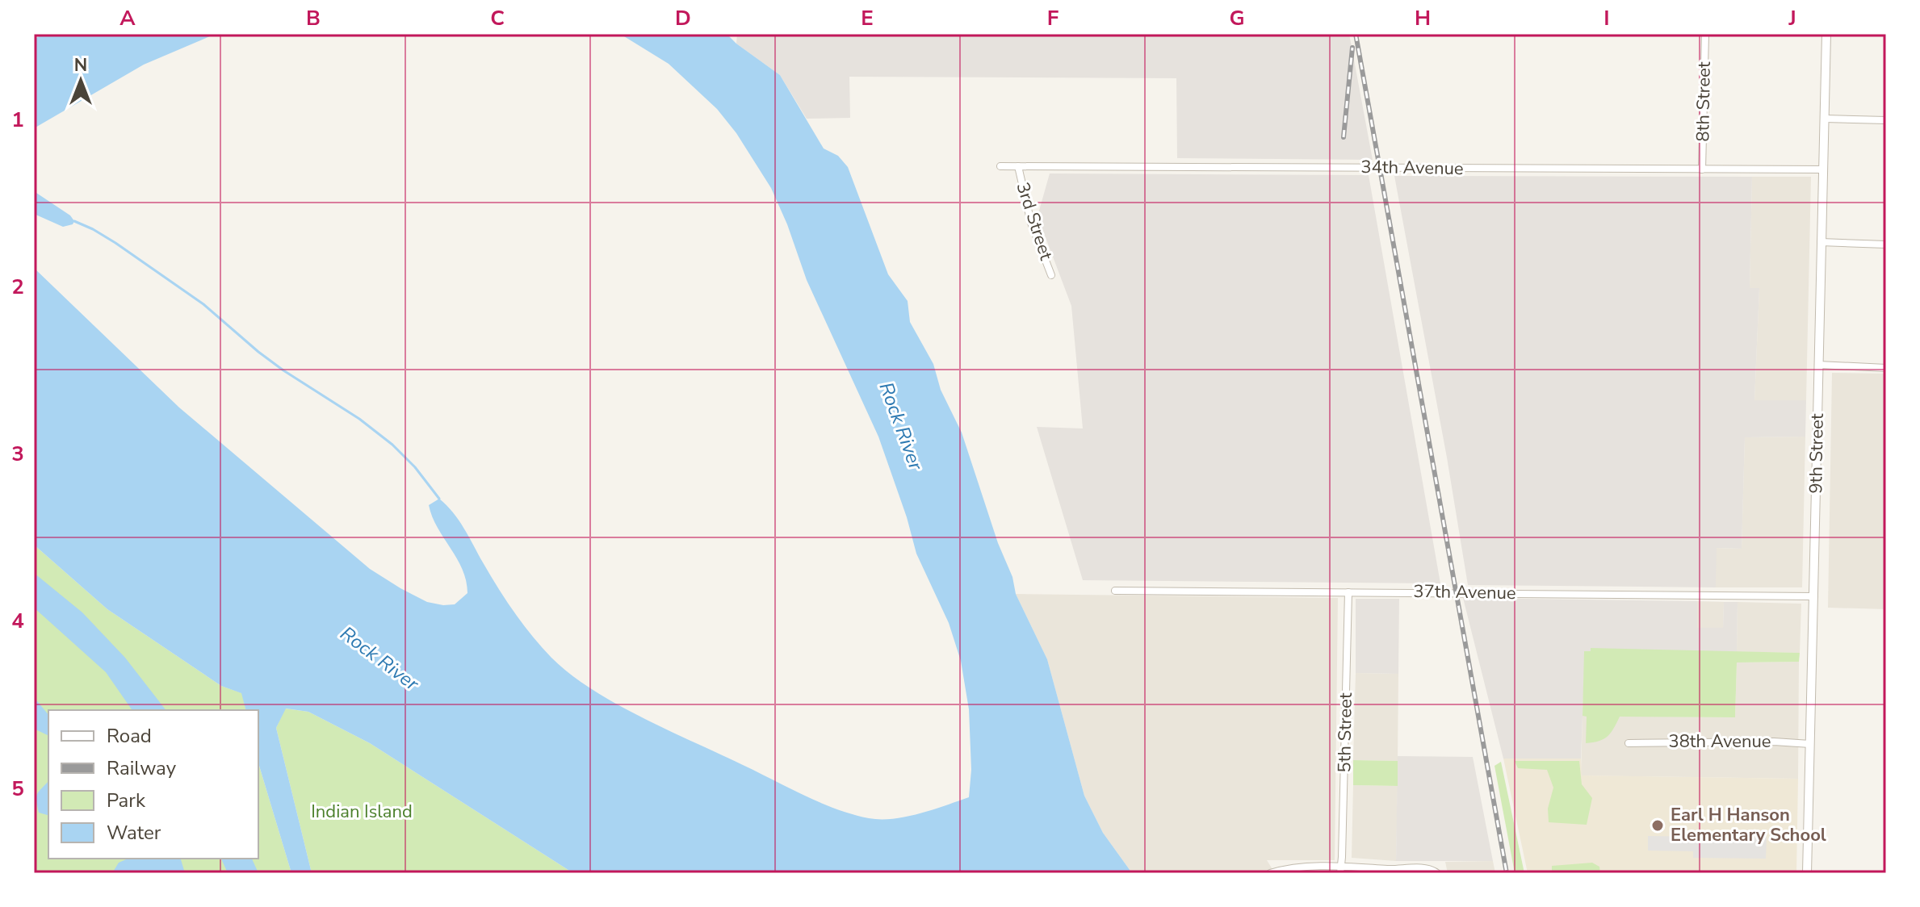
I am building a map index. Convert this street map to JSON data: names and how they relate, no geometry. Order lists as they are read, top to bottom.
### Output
{
  "streets": {
    "street": [
      "8th Street",
      "34th Avenue",
      "3rd Street",
      "9th Street",
      "37th Avenue",
      "5th Street",
      "38th Avenue"
    ]
  },
  "crossings": [
    ["8th Street", "34th Avenue"],
    ["34th Avenue", "3rd Street"],
    ["34th Avenue", "9th Street"],
    ["9th Street", "37th Avenue"],
    ["9th Street", "38th Avenue"],
    ["37th Avenue", "5th Street"]
  ],
  "water": ["Rock River"],
  "parks": ["Indian Island"],
  "places": ["Earl H Hanson Elementary School"],
  "legend": [
    "Road",
    "Railway",
    "Park",
    "Water"
  ],
  "north": "top",
  "grid": {
    "columns": [
      "A",
      "B",
      "C",
      "D",
      "E",
      "F",
      "G",
      "H",
      "I",
      "J"
    ],
    "rows": [
      "1",
      "2",
      "3",
      "4",
      "5"
    ]
  }
}
